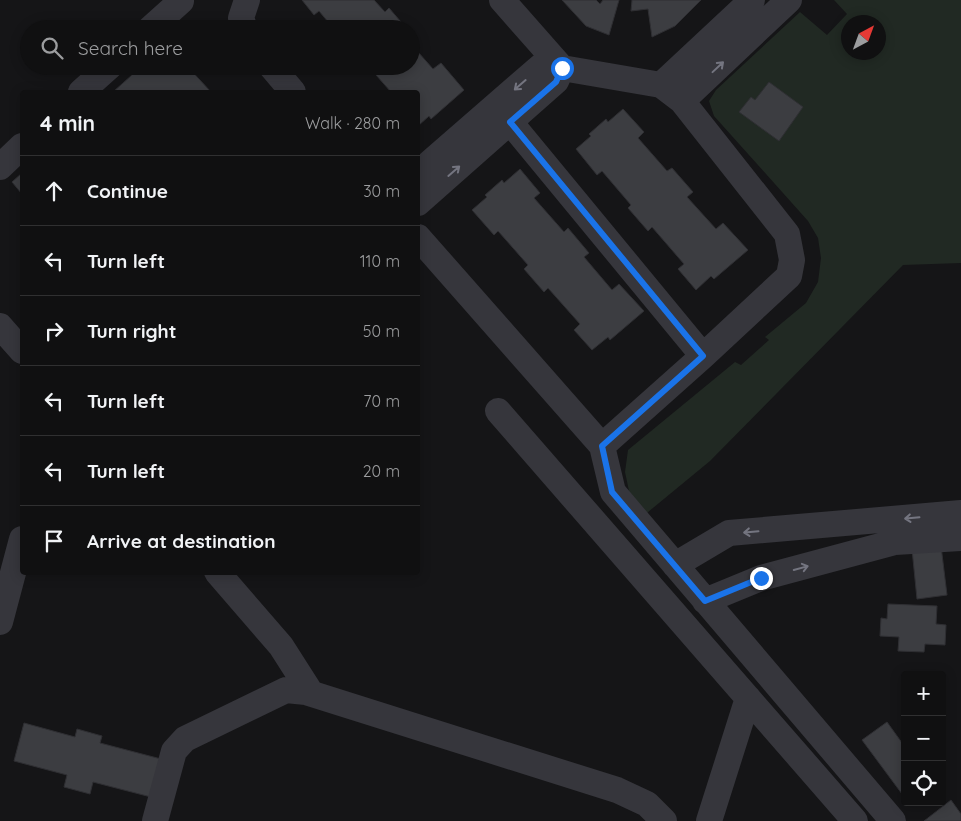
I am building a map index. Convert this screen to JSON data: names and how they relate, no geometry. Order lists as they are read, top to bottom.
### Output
{
  "north": "top right",
  "page": {
    "search": "Search here",
    "heading": ["4 min", "Walk · 280 m"],
    "list": [
      ["Continue", "30 m"],
      ["Turn left", "110 m"],
      ["Turn right", "50 m"],
      ["Turn left", "70 m"],
      ["Turn left", "20 m"],
      "Arrive at destination"
    ],
    "map_buttons": ["+", "−"]
  }
}
